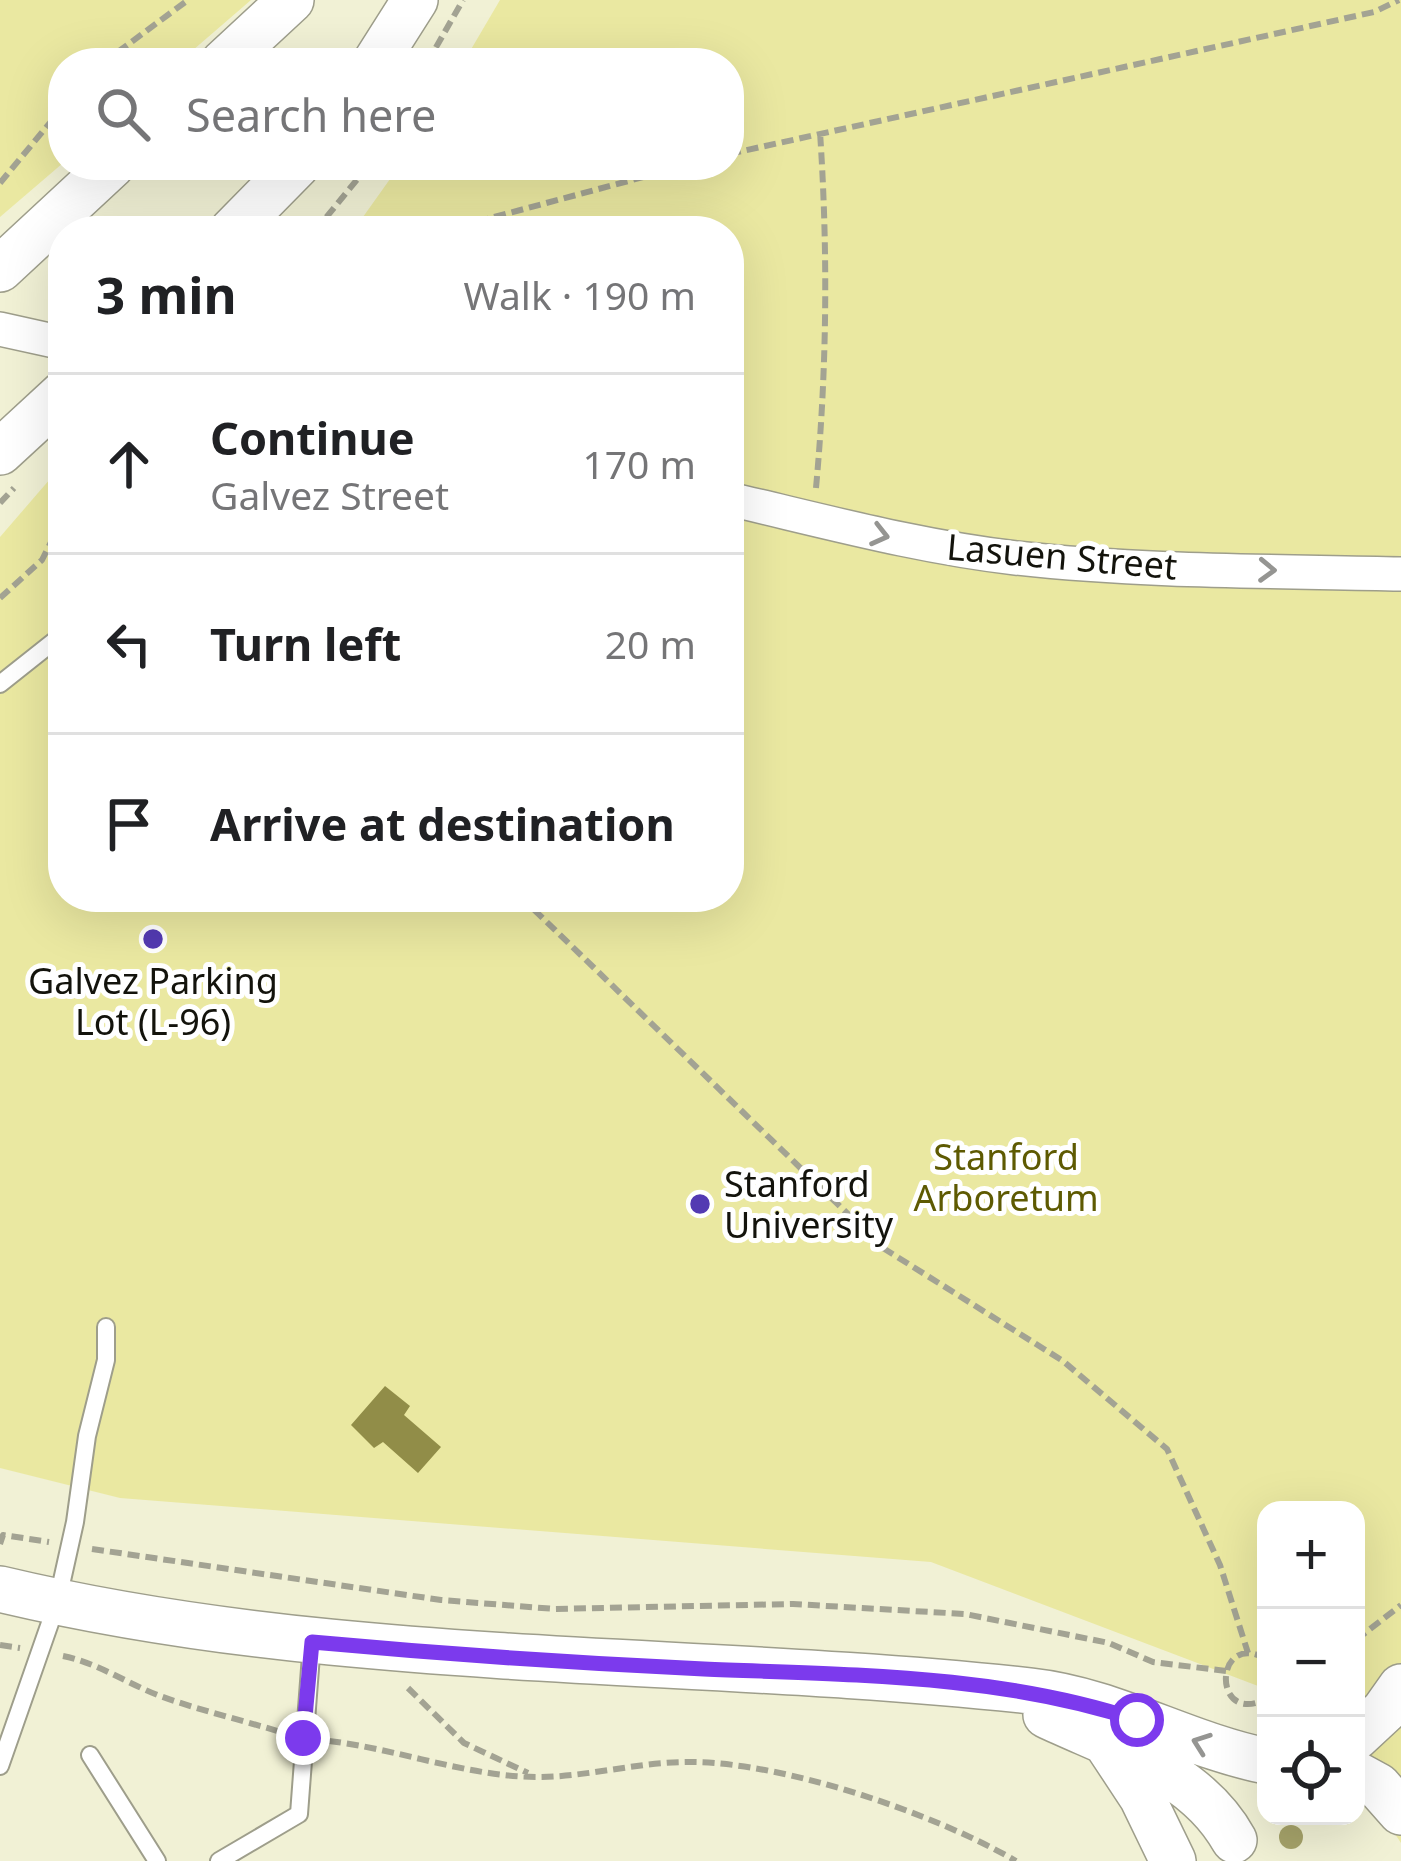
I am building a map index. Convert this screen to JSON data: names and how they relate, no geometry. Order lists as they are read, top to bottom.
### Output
{
  "streets": {
    "street": ["Lasuen Street"]
  },
  "one_way": ["Lasuen Street"],
  "parks": ["Stanford Arboretum"],
  "places": ["Galvez Parking Lot (L-96)", "Stanford University"],
  "page": {
    "search": "Search here",
    "heading": ["3 min", "Walk · 190 m"],
    "list": [
      ["Continue", "Galvez Street", "170 m"],
      ["Turn left", "20 m"],
      "Arrive at destination"
    ],
    "map_buttons": ["+", "−"]
  }
}
